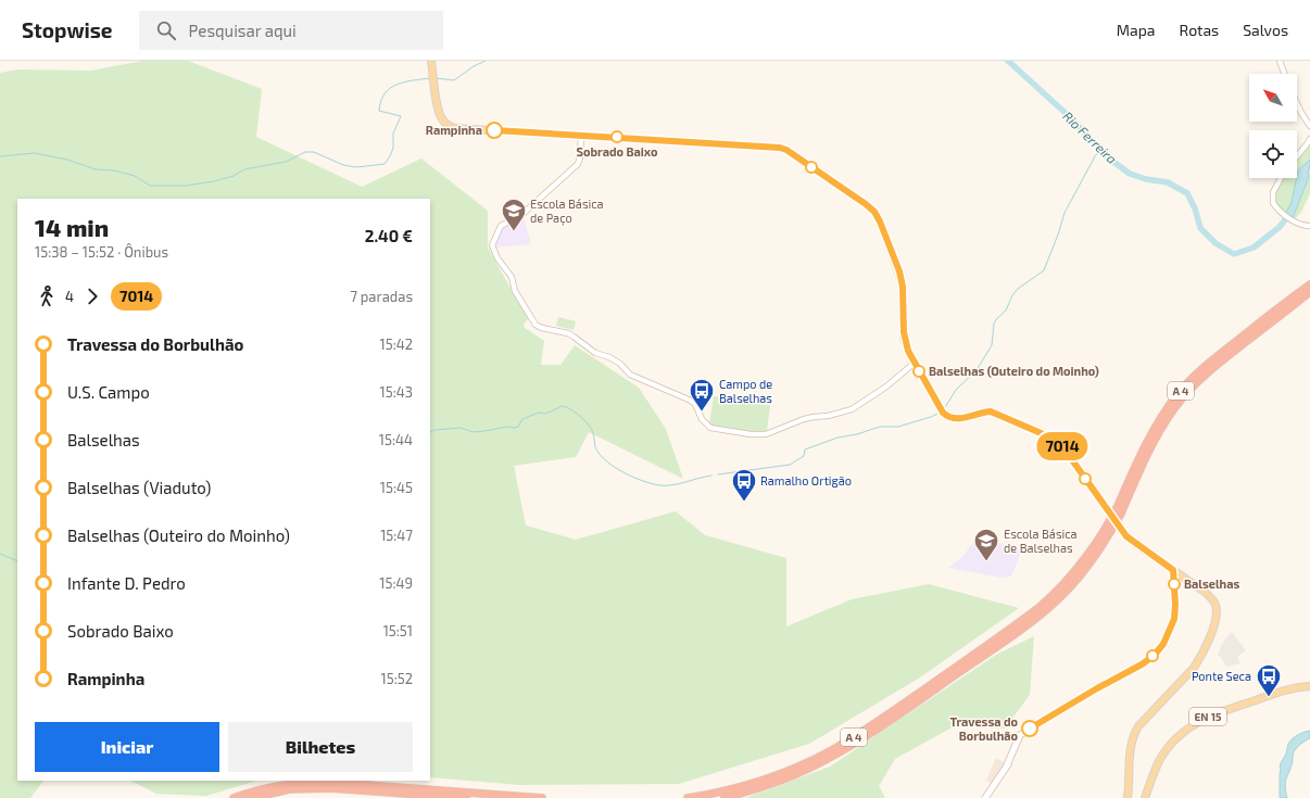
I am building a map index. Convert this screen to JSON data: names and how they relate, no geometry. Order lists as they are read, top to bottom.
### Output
{
  "streets": {
    "highway": ["A 4"],
    "main road": ["EN 15"]
  },
  "water": ["Rio Ferreira"],
  "places": {
    "other": [
      "Rampinha",
      "Sobrado Baixo",
      "Balselhas (Outeiro do Moinho)",
      "Balselhas",
      "Travessa do Borbulhão"
    ],
    "school or university": ["Escola Básica de Paço", "Escola Básica de Balselhas"],
    "bus stop": ["Campo de Balselhas", "Ramalho Ortigão", "Ponte Seca"]
  },
  "lines": ["bus line 7014"],
  "north": "top left",
  "page": {
    "header": "Stopwise",
    "search": "Pesquisar aqui",
    "nav": ["Mapa", "Rotas", "Salvos"],
    "on_map": "7014",
    "heading": ["14 min", "15:38 – 15:52 · Ônibus", "2.40 €"],
    "legs": ["4", "7014", "7 paradas"],
    "list": [
      {
        "name": "Travessa do Borbulhão",
        "value": "15:42"
      },
      {
        "name": "U.S. Campo",
        "value": "15:43"
      },
      {
        "name": "Balselhas",
        "value": "15:44"
      },
      {
        "name": "Balselhas (Viaduto)",
        "value": "15:45"
      },
      {
        "name": "Balselhas (Outeiro do Moinho)",
        "value": "15:47"
      },
      {
        "name": "Infante D. Pedro",
        "value": "15:49"
      },
      {
        "name": "Sobrado Baixo",
        "value": "15:51"
      },
      {
        "name": "Rampinha",
        "value": "15:52"
      }
    ],
    "buttons": ["Iniciar", "Bilhetes"]
  }
}
